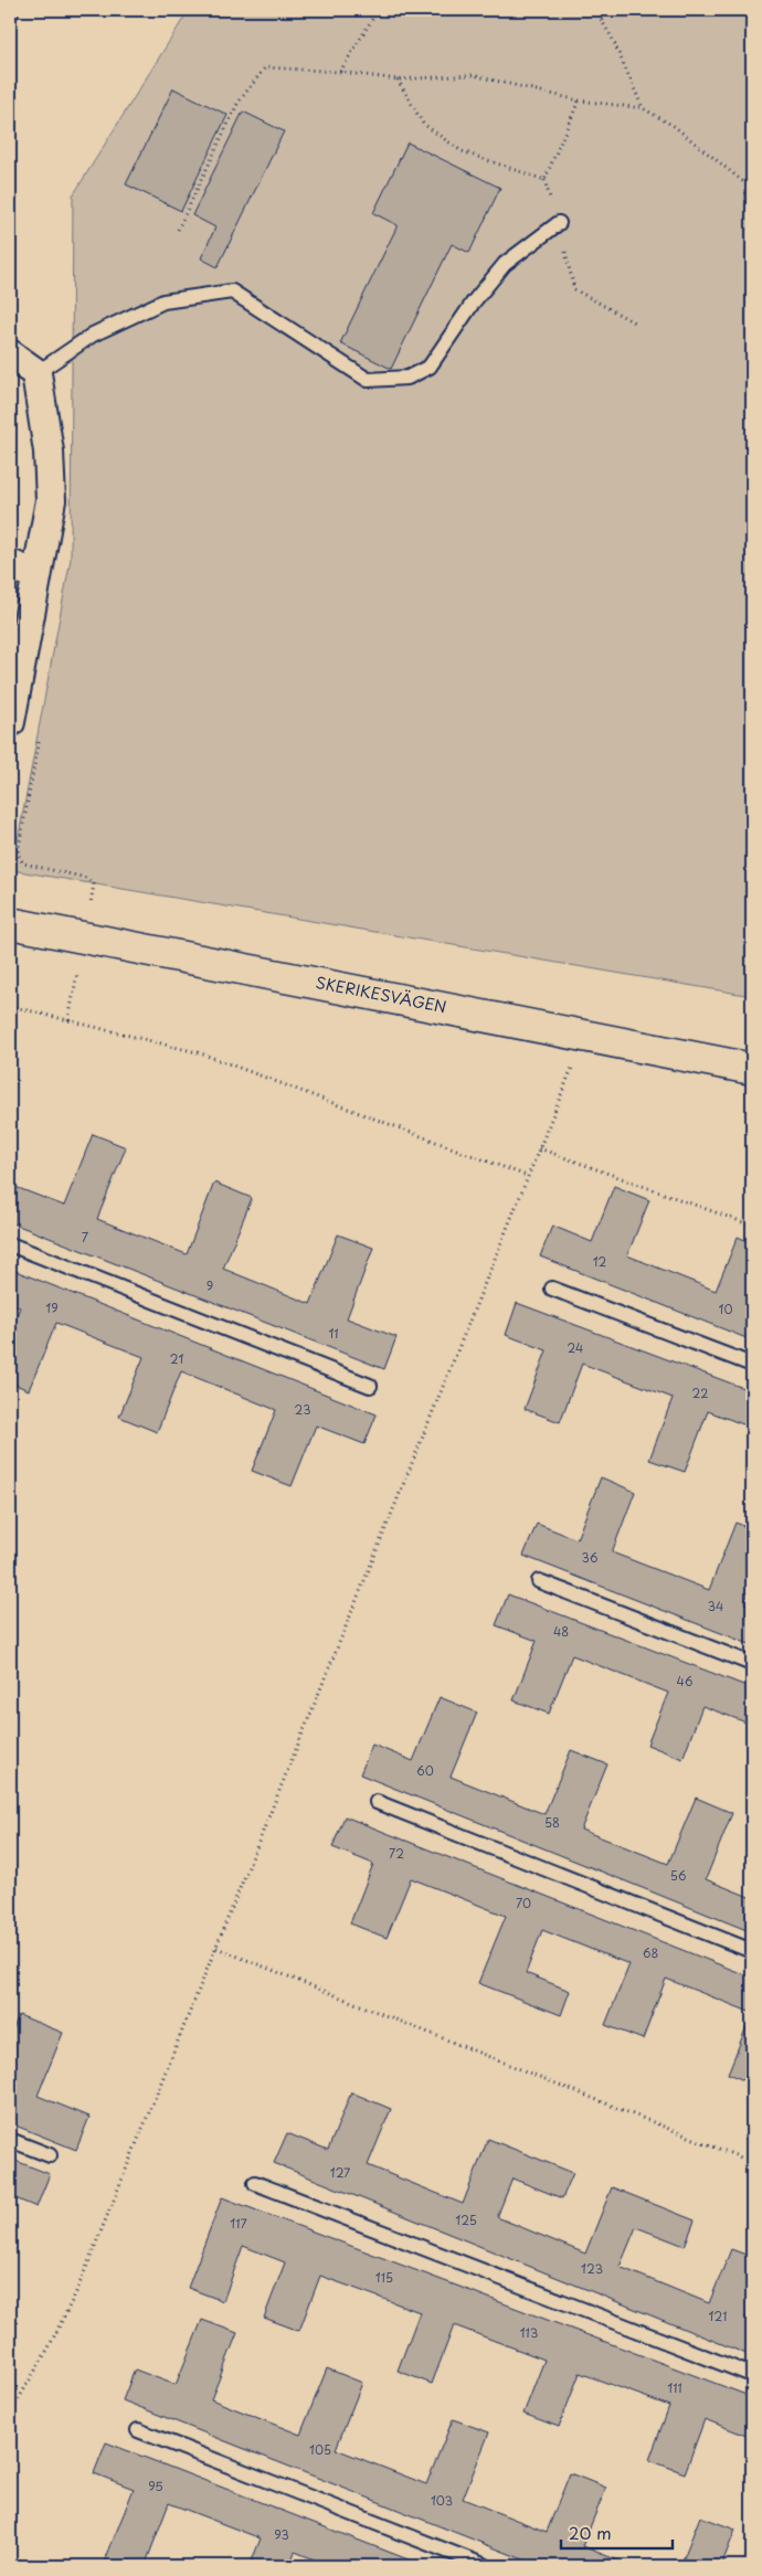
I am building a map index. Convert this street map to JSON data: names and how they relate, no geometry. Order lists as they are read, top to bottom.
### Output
{
  "streets": {
    "street": ["SKERIKESVÄGEN"]
  },
  "house_numbers": [
    "7",
    "12",
    "9",
    "19",
    "10",
    "11",
    "24",
    "21",
    "22",
    "23",
    "36",
    "34",
    "48",
    "46",
    "60",
    "58",
    "72",
    "56",
    "70",
    "68",
    "127",
    "125",
    "117",
    "123",
    "115",
    "121",
    "113",
    "111",
    "105",
    "95",
    "103",
    "93"
  ],
  "scale_bar": "20 m"
}
